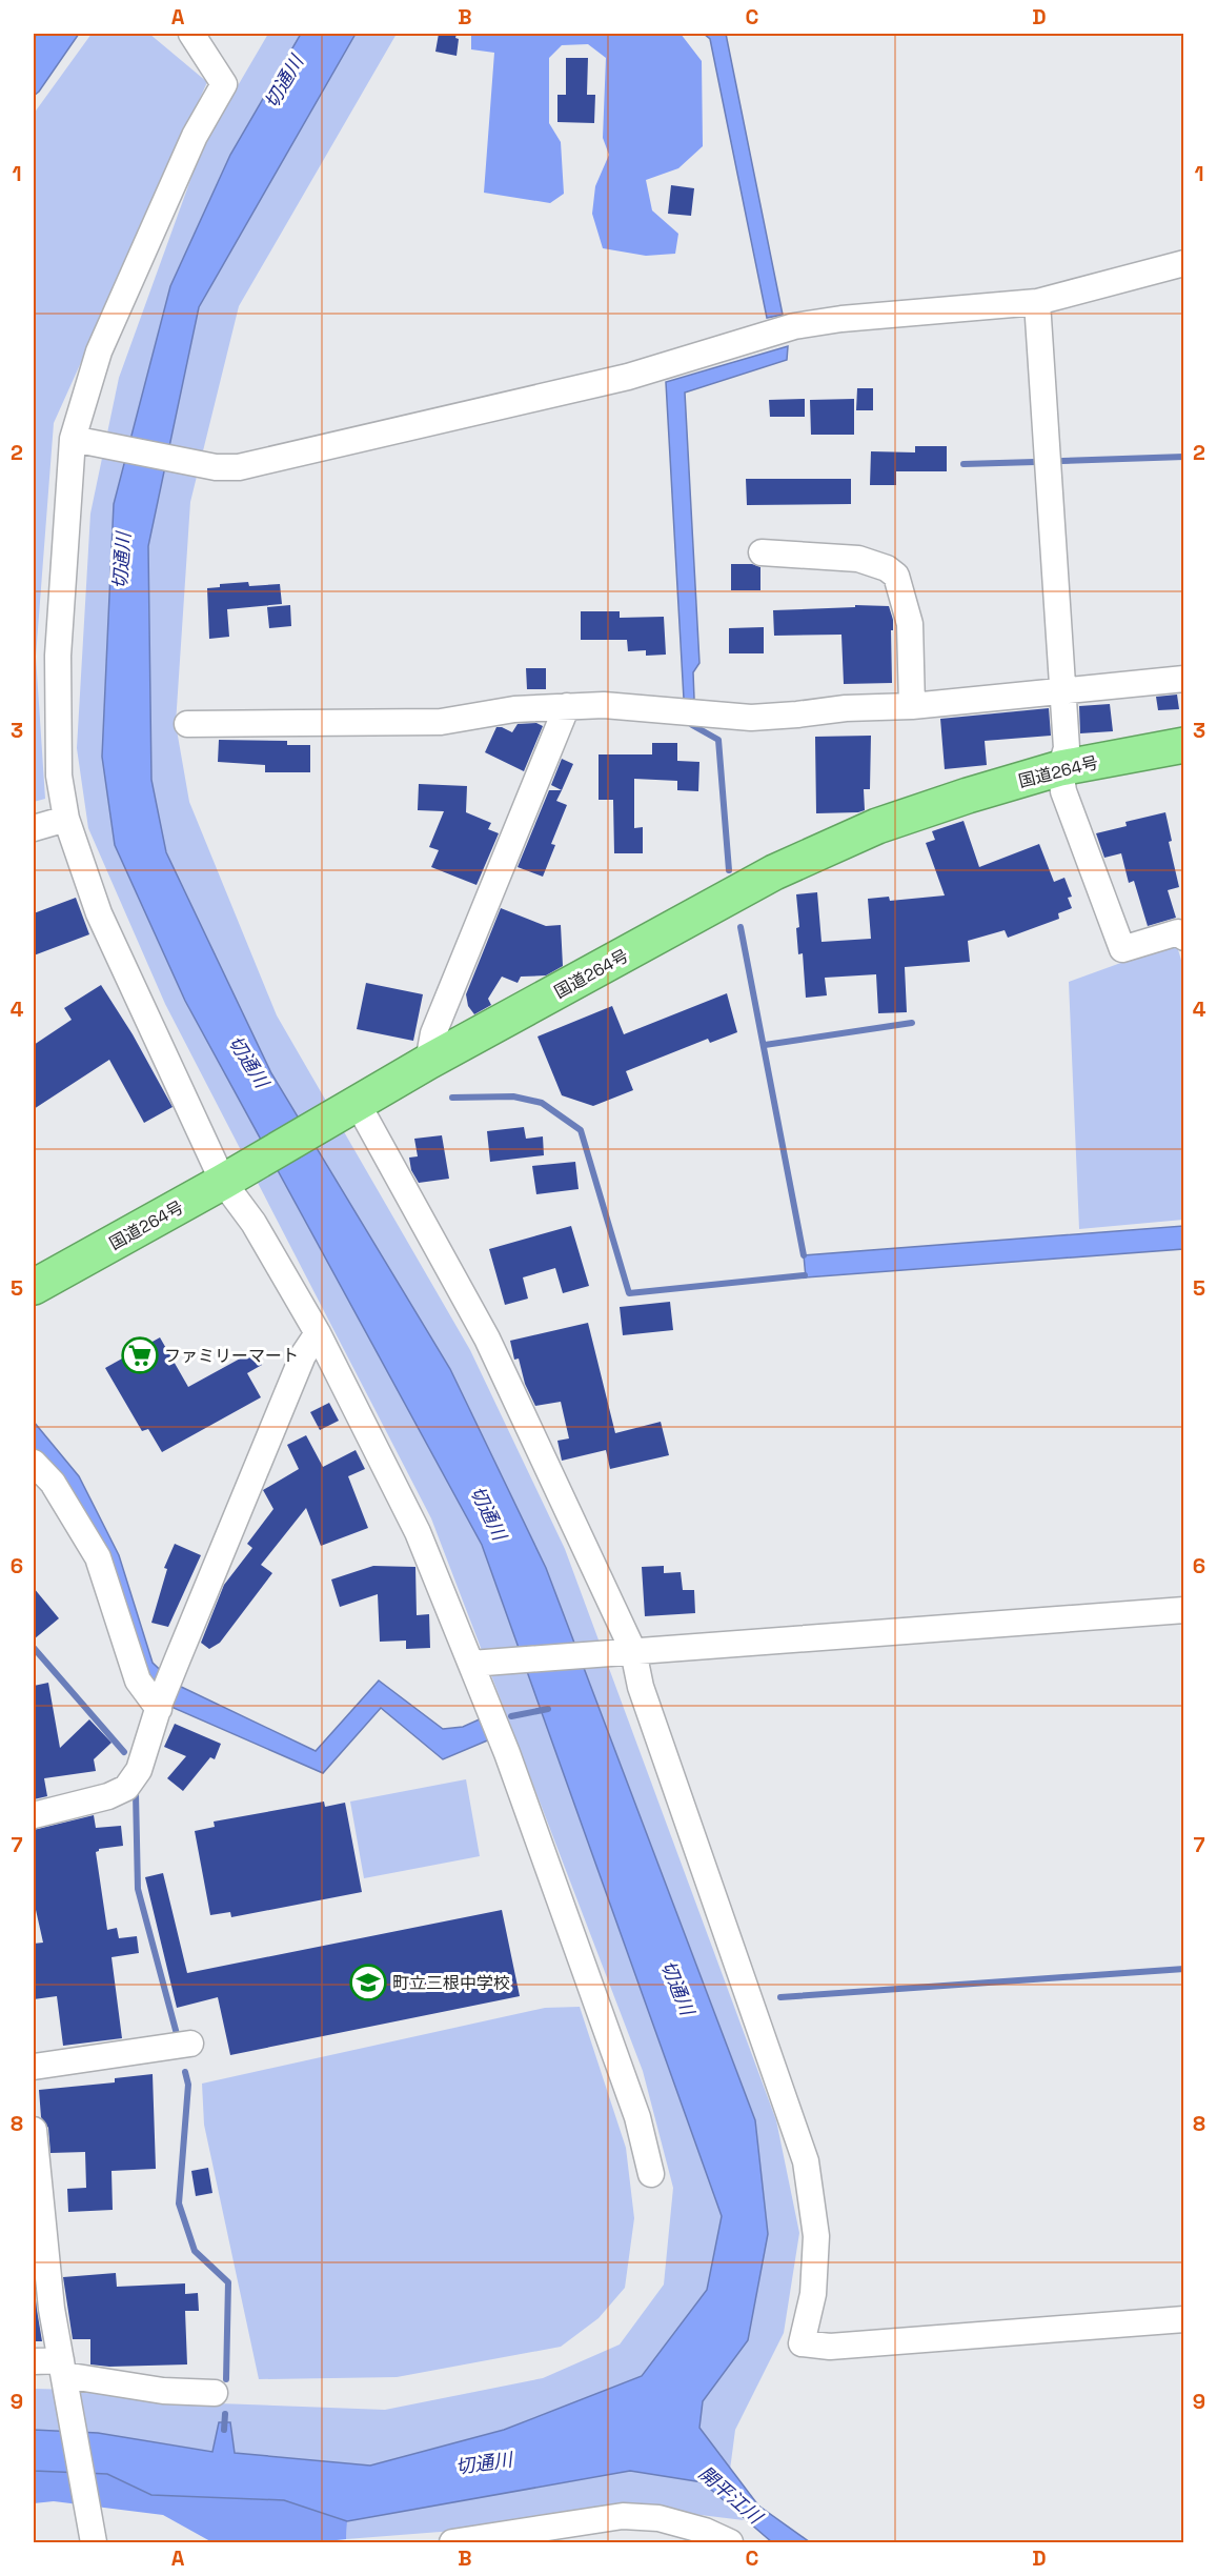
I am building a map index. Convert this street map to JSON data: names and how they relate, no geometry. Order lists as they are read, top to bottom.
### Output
{
  "streets": {
    "highway": ["国道264号"]
  },
  "water": ["切通川", "開平江川"],
  "places": {
    "supermarket": ["ファミリーマート"],
    "school or university": ["町立三根中学校"]
  },
  "grid": {
    "columns": [
      "A",
      "B",
      "C",
      "D"
    ],
    "rows": [
      "1",
      "2",
      "3",
      "4",
      "5",
      "6",
      "7",
      "8",
      "9"
    ]
  }
}
